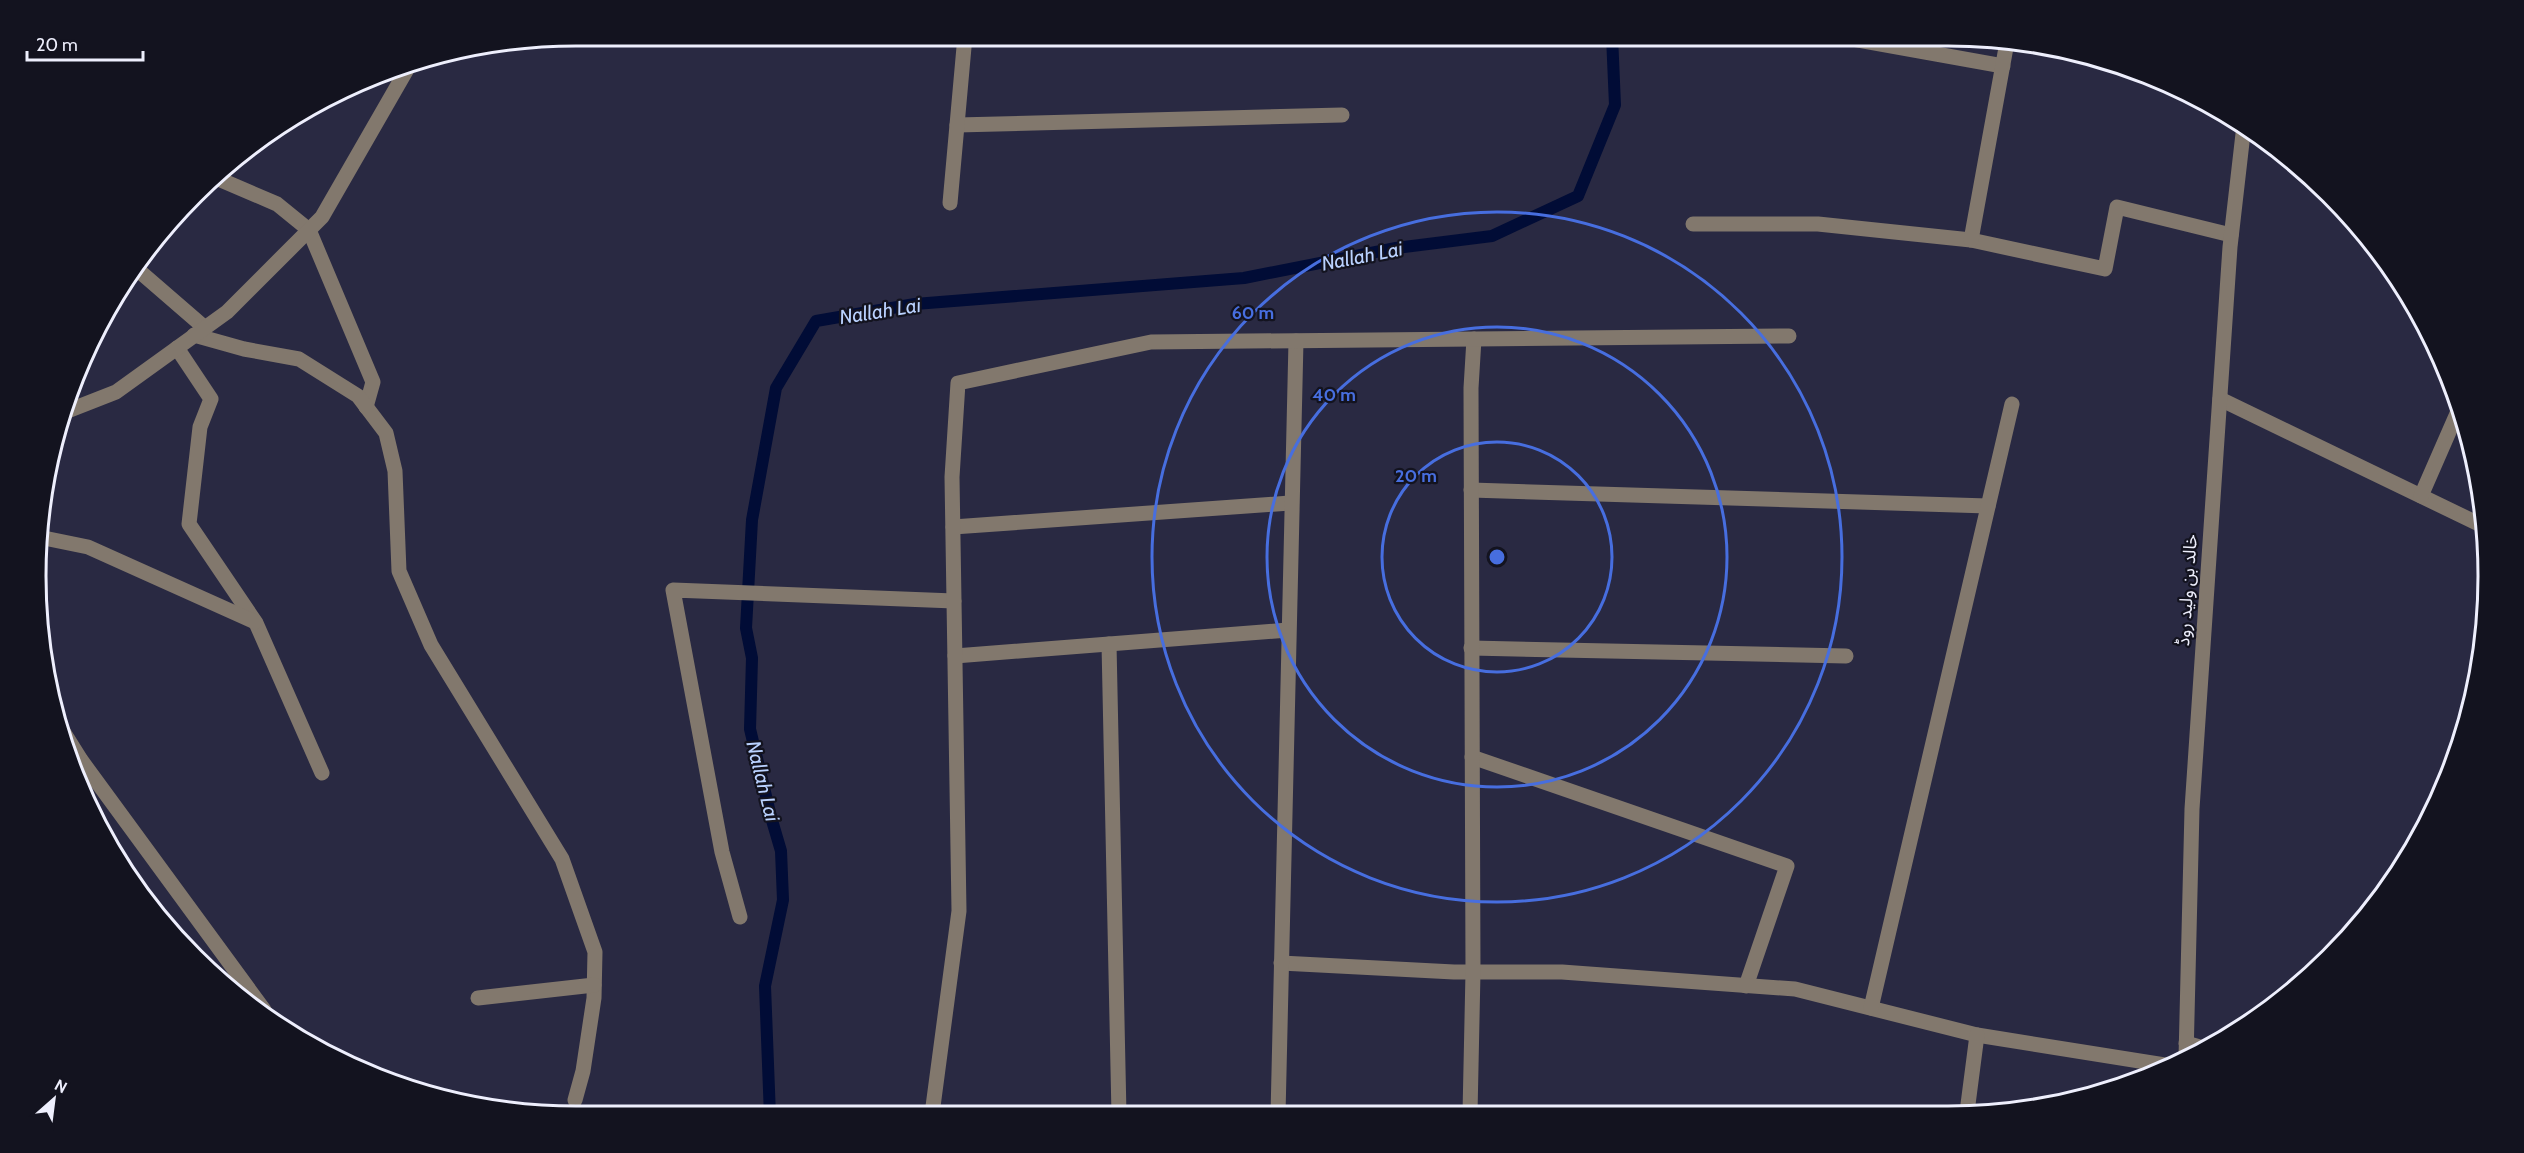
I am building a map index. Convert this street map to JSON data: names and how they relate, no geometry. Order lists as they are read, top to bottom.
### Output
{
  "streets": {
    "street": ["خالد بن ولید روڈ"]
  },
  "water": ["Nallah Lai"],
  "scale_bar": "20 m",
  "north": "top right",
  "rings": ["60 m", "40 m", "20 m"]
}
